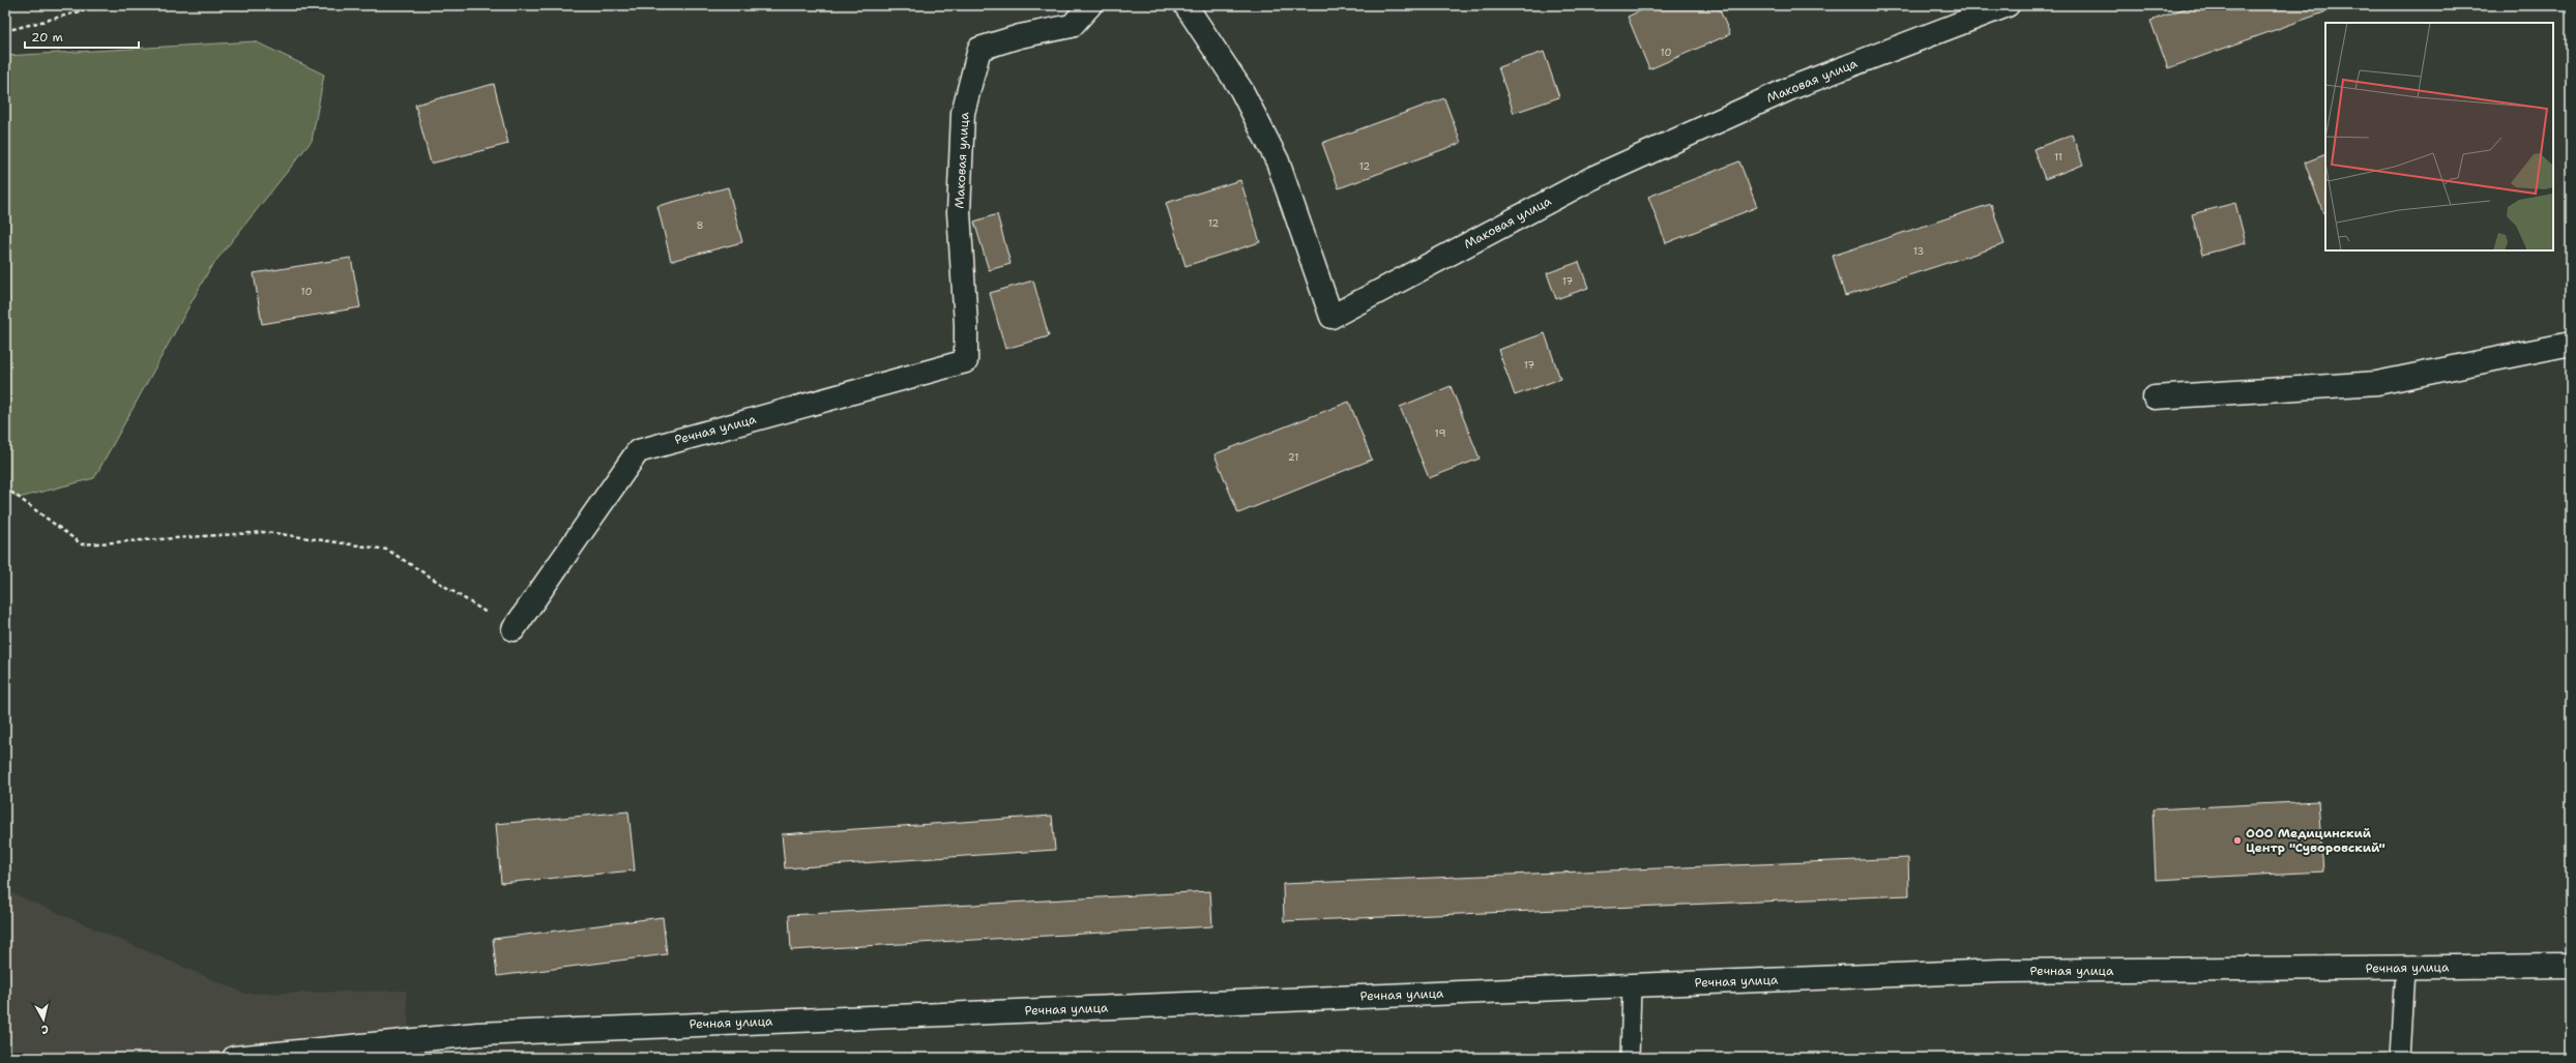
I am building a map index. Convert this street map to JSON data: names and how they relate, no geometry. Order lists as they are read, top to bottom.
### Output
{
  "streets": {
    "street": ["Маковая улица", "Речная улица"]
  },
  "crossings": [
    ["Маковая улица", "Речная улица"]
  ],
  "places": ["ООО Медицинский Центр \"Суворовский\""],
  "house_numbers": [
    "10",
    "11",
    "12",
    "12",
    "8",
    "13",
    "17",
    "10",
    "17",
    "19",
    "21"
  ],
  "scale_bar": "20 m",
  "north": "bottom"
}
